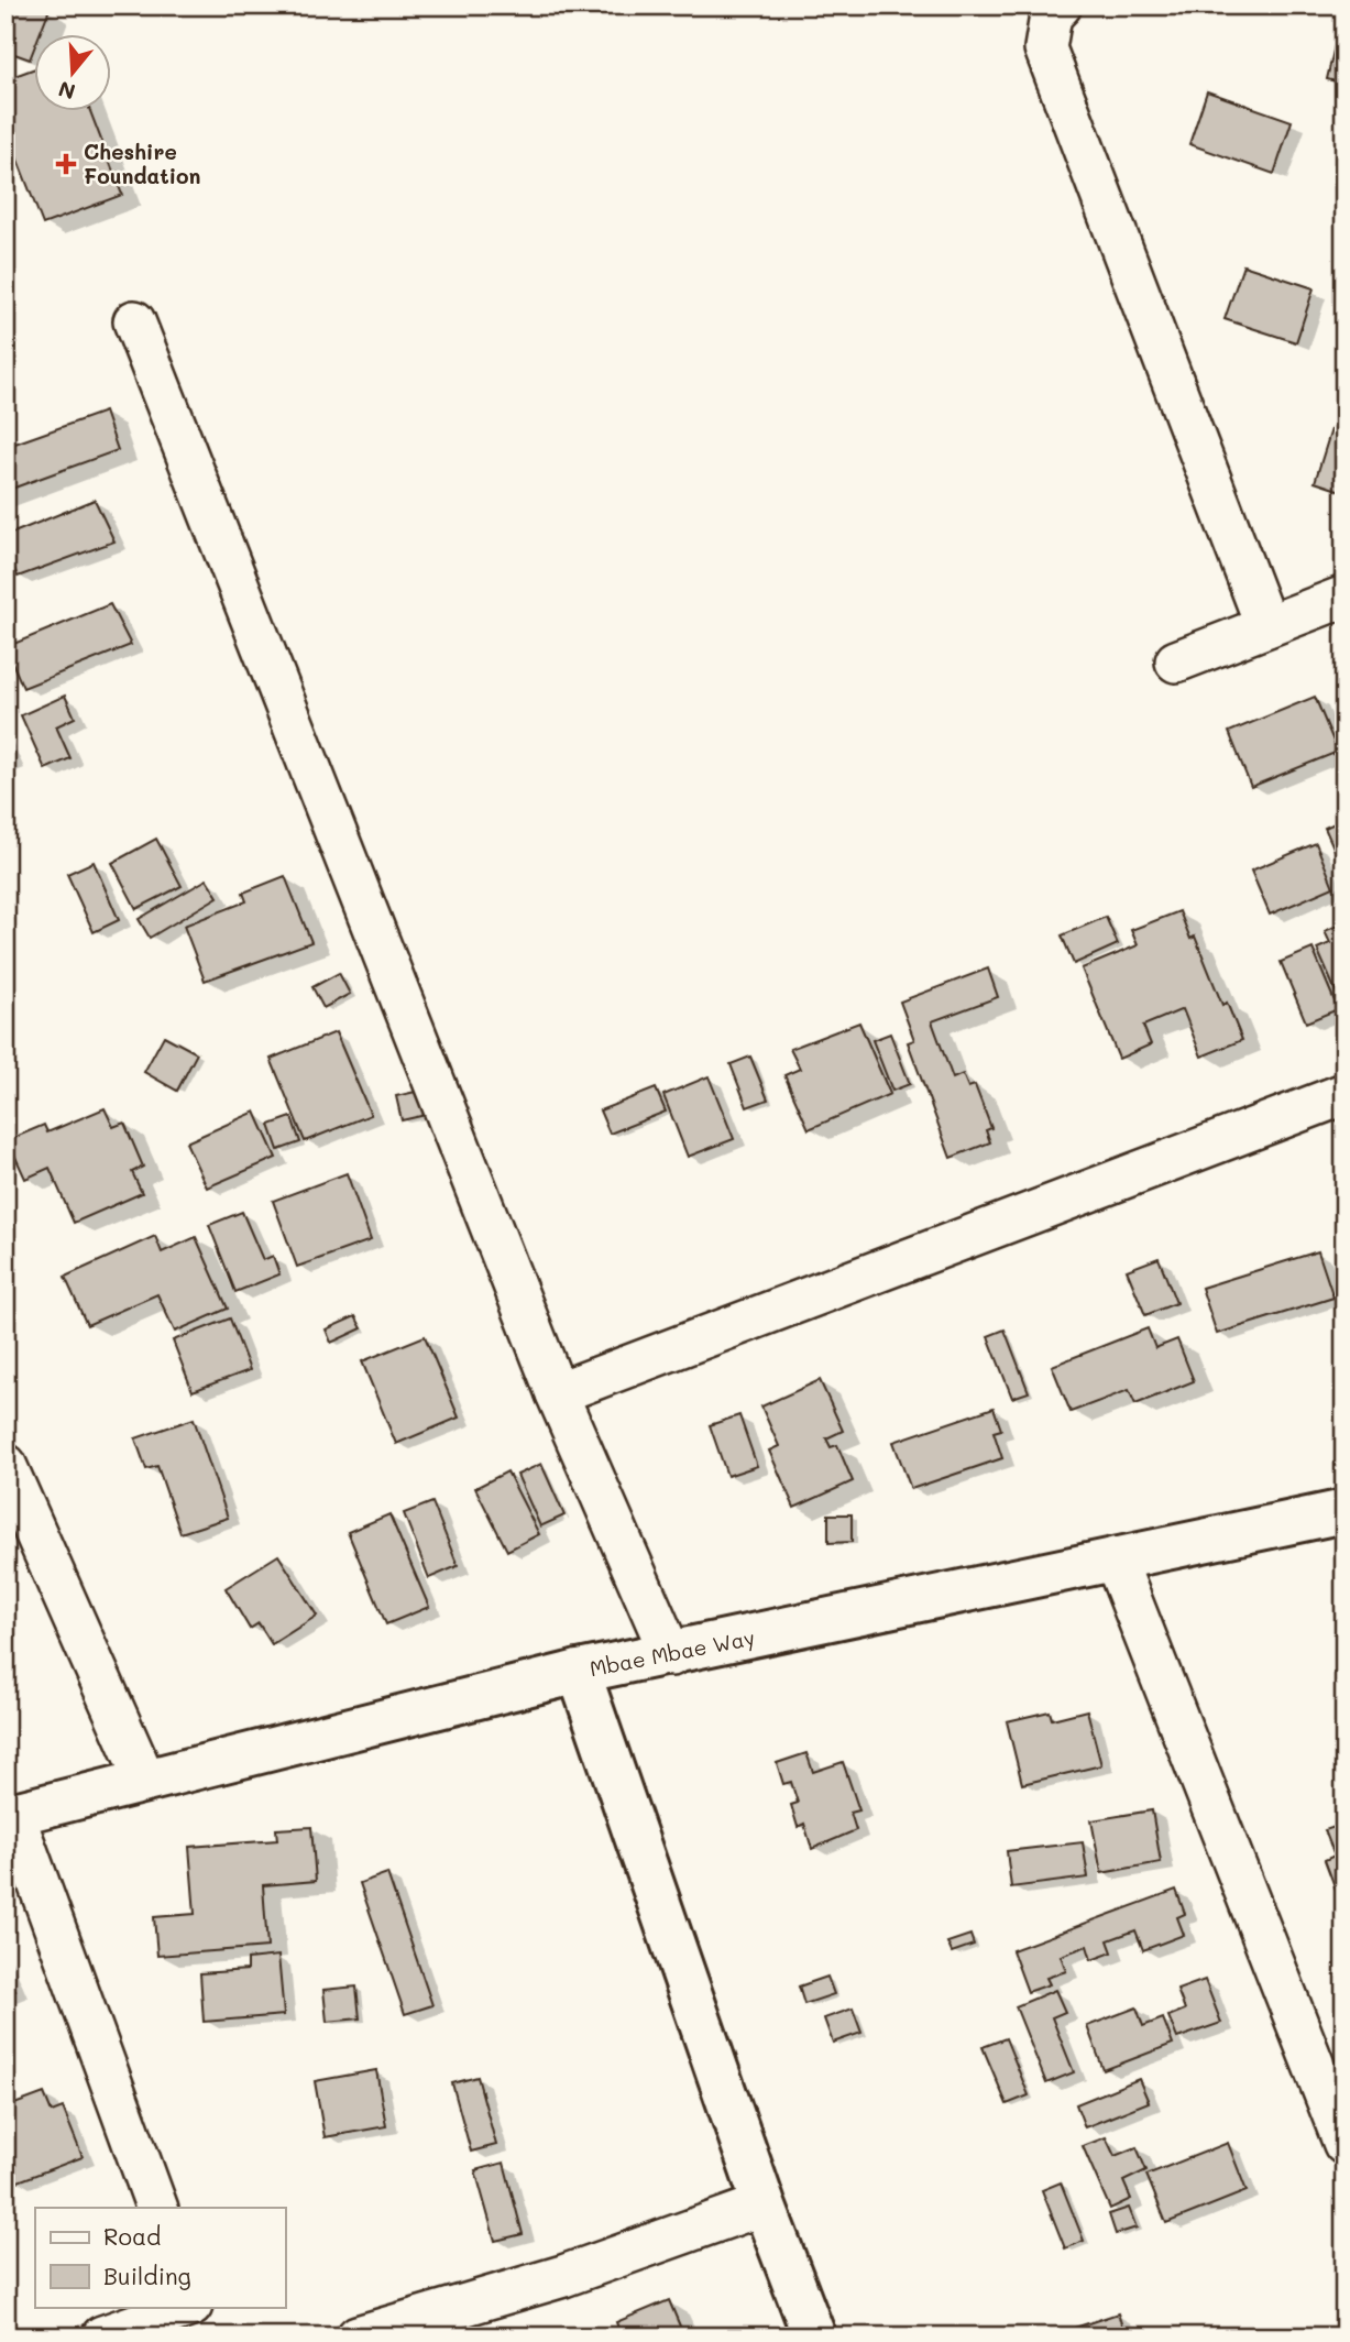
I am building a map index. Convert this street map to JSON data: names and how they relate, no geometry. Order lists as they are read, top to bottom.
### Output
{
  "streets": {
    "street": ["Mbae Mbae Way"]
  },
  "places": {
    "health": ["Cheshire Foundation"]
  },
  "legend": ["Road", "Building"],
  "north": "bottom"
}
